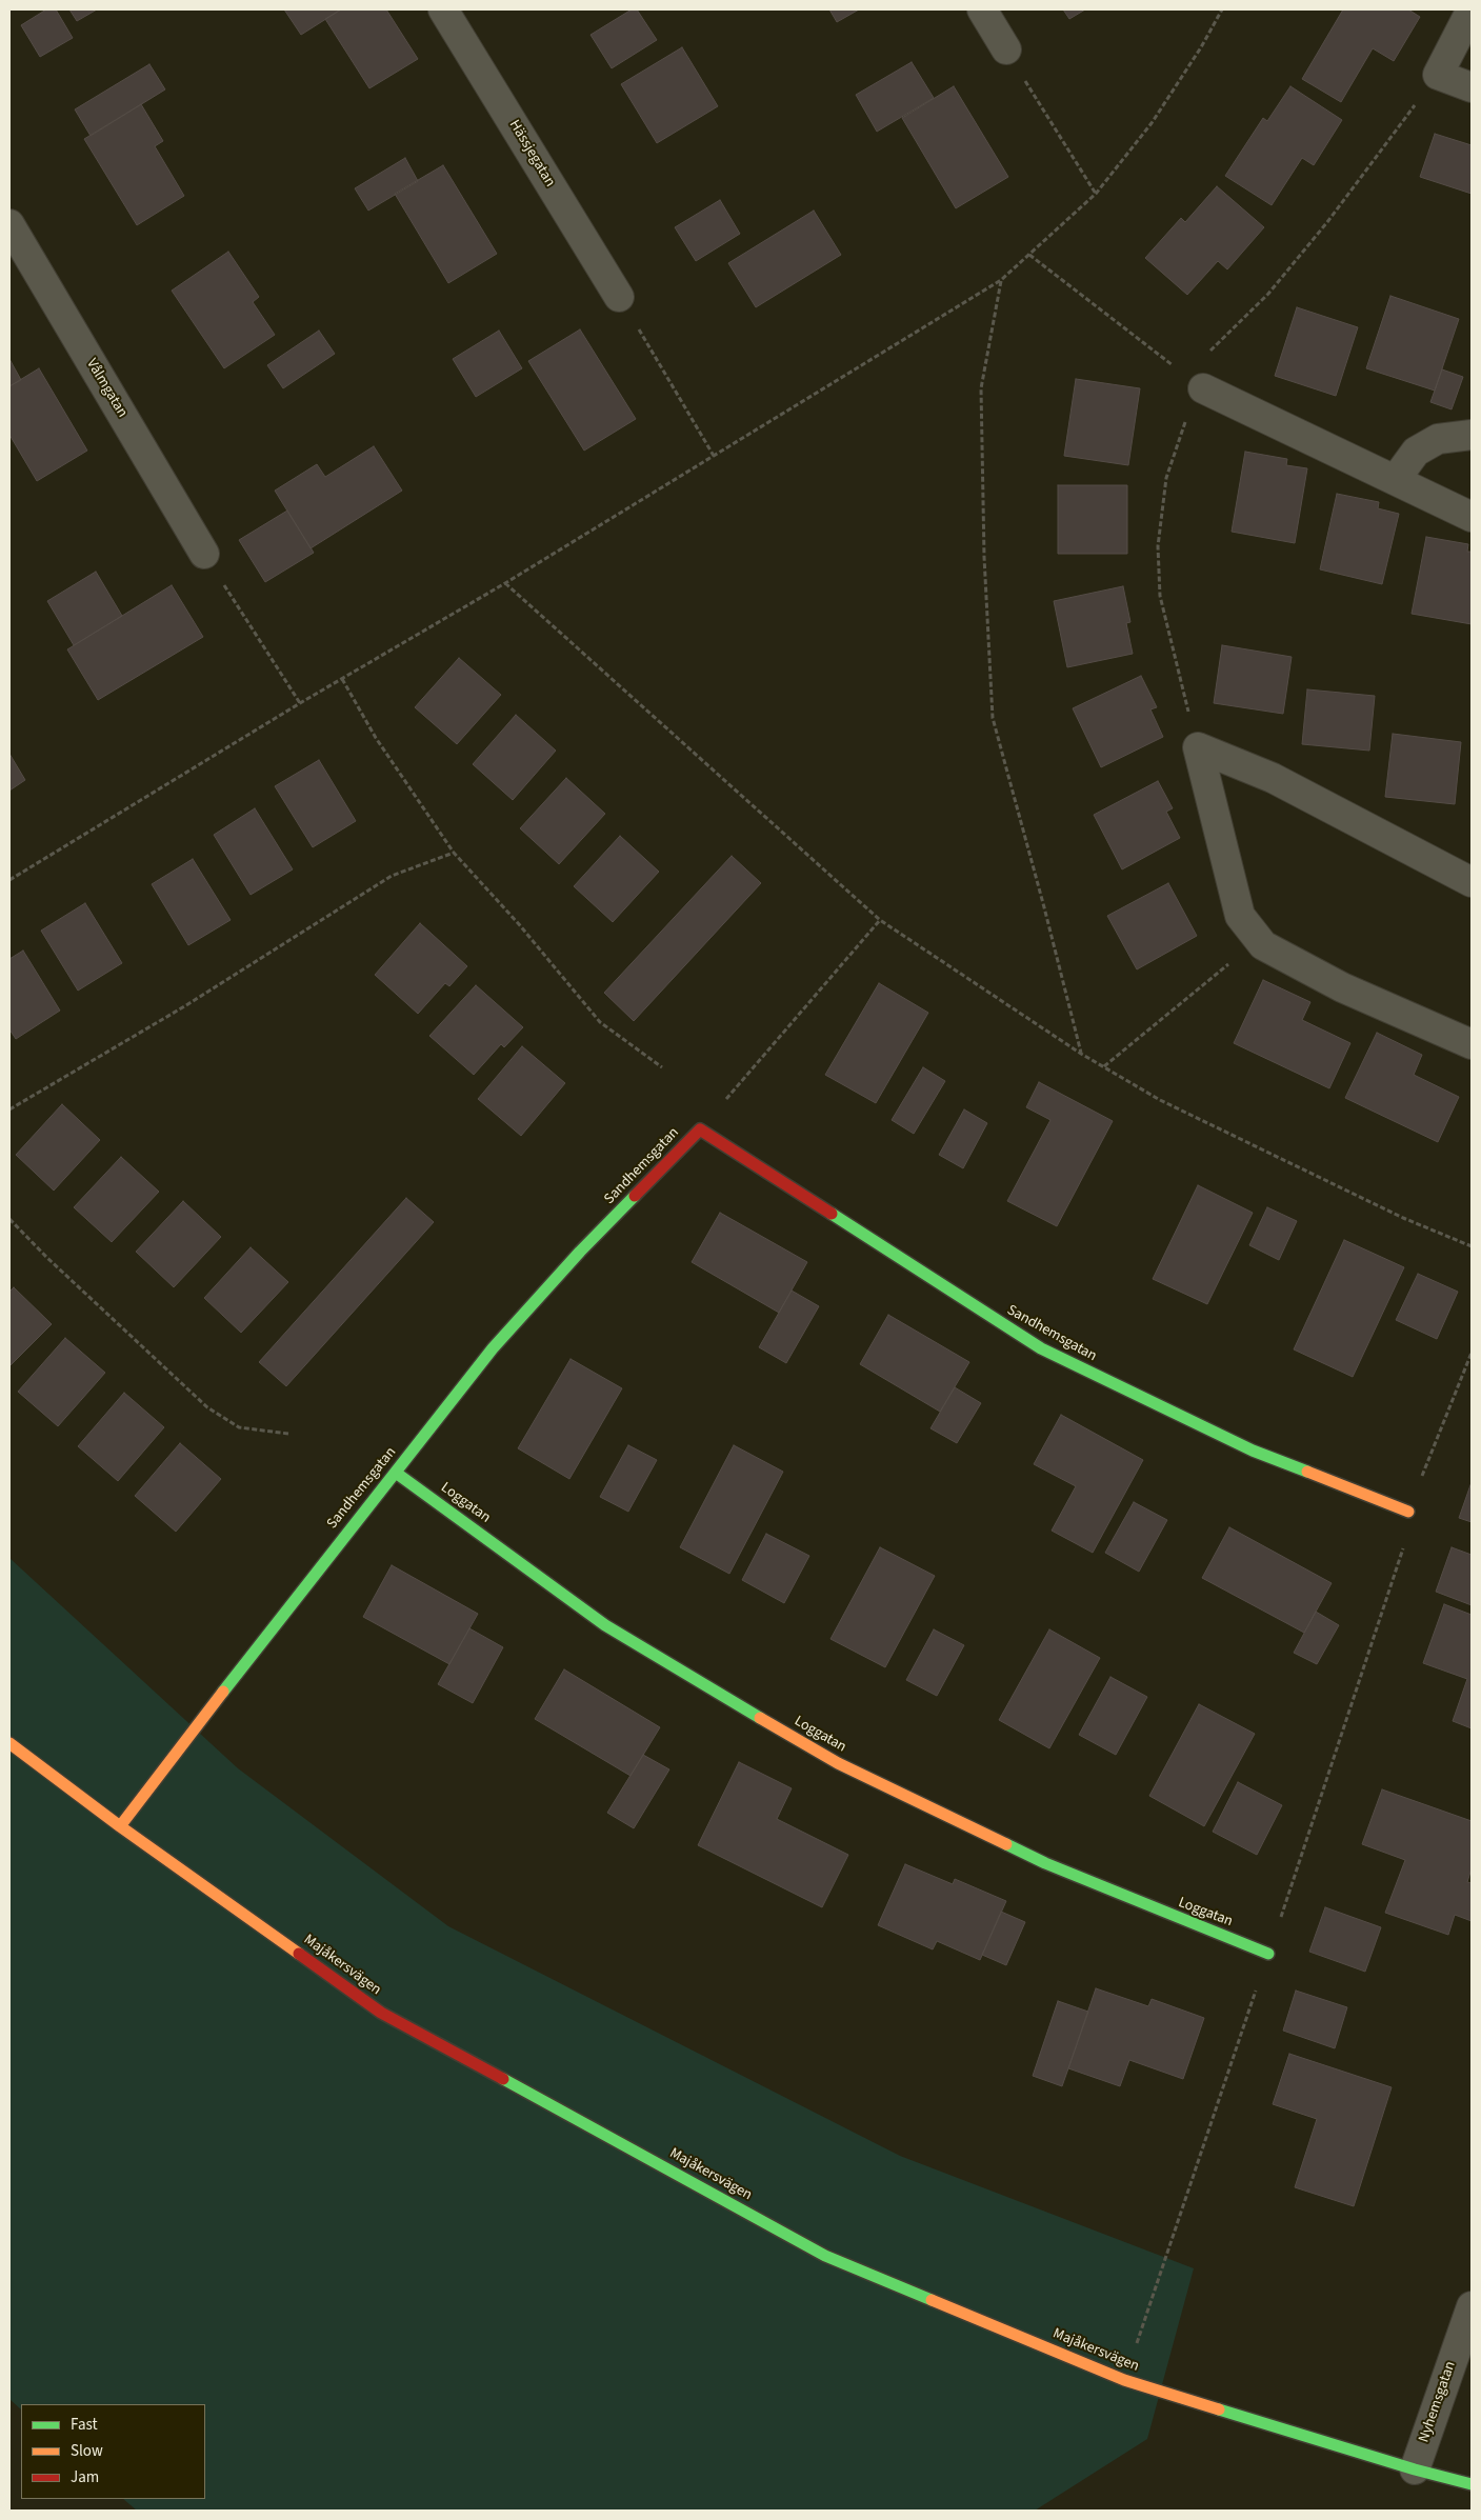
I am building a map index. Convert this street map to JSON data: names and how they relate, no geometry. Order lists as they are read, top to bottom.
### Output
{
  "streets": {
    "street": [
      "Hässjegatan",
      "Vålmgatan",
      "Sandhemsgatan",
      "Loggatan",
      "Majåkersvägen",
      "Nyhemsgatan"
    ]
  },
  "crossings": [
    ["Sandhemsgatan", "Loggatan"],
    ["Sandhemsgatan", "Majåkersvägen"],
    ["Majåkersvägen", "Nyhemsgatan"]
  ],
  "legend": ["Fast", "Slow", "Jam"]
}
